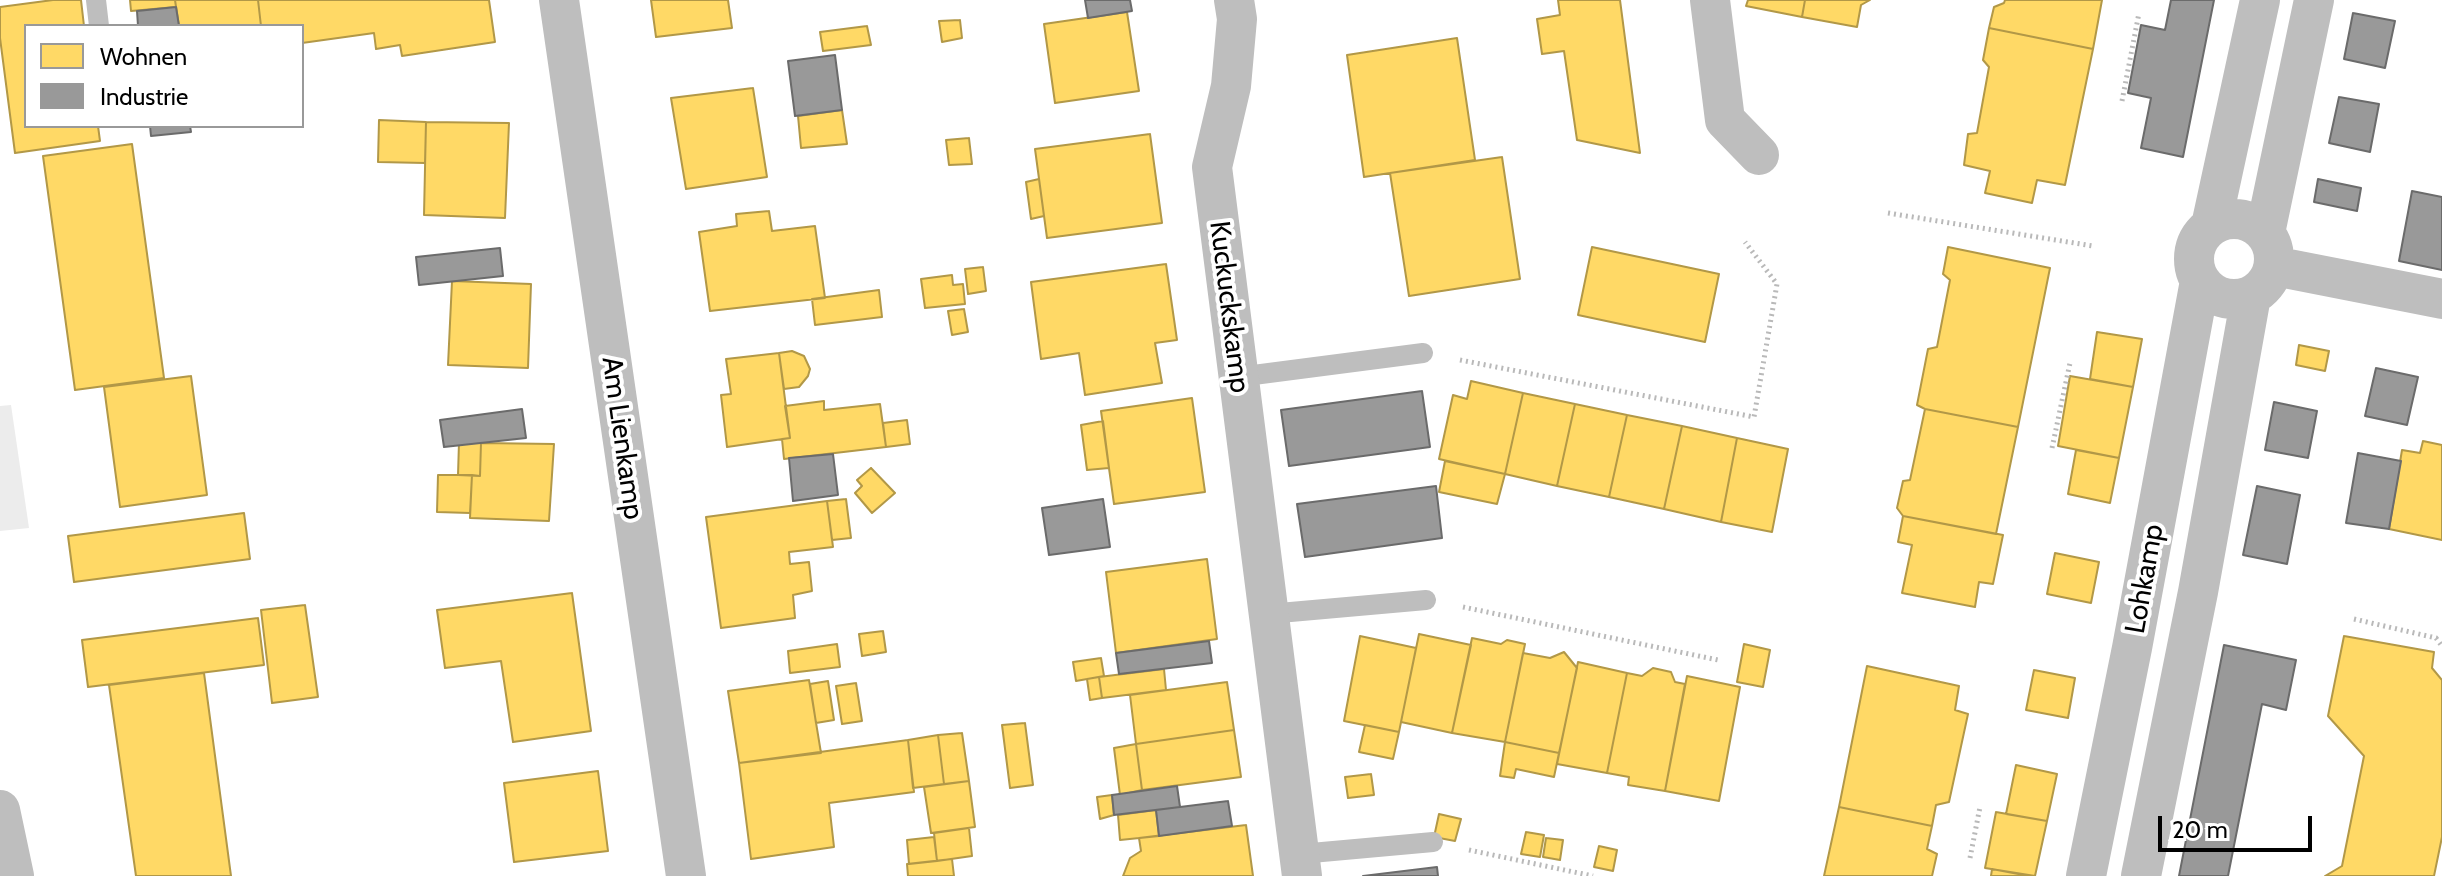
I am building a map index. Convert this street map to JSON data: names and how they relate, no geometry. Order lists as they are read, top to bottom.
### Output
{
  "streets": {
    "street": ["Kuckuckskamp", "Am Lienkamp", "Lohkamp"]
  },
  "legend": ["Wohnen", "Industrie"],
  "scale_bar": "20 m"
}
